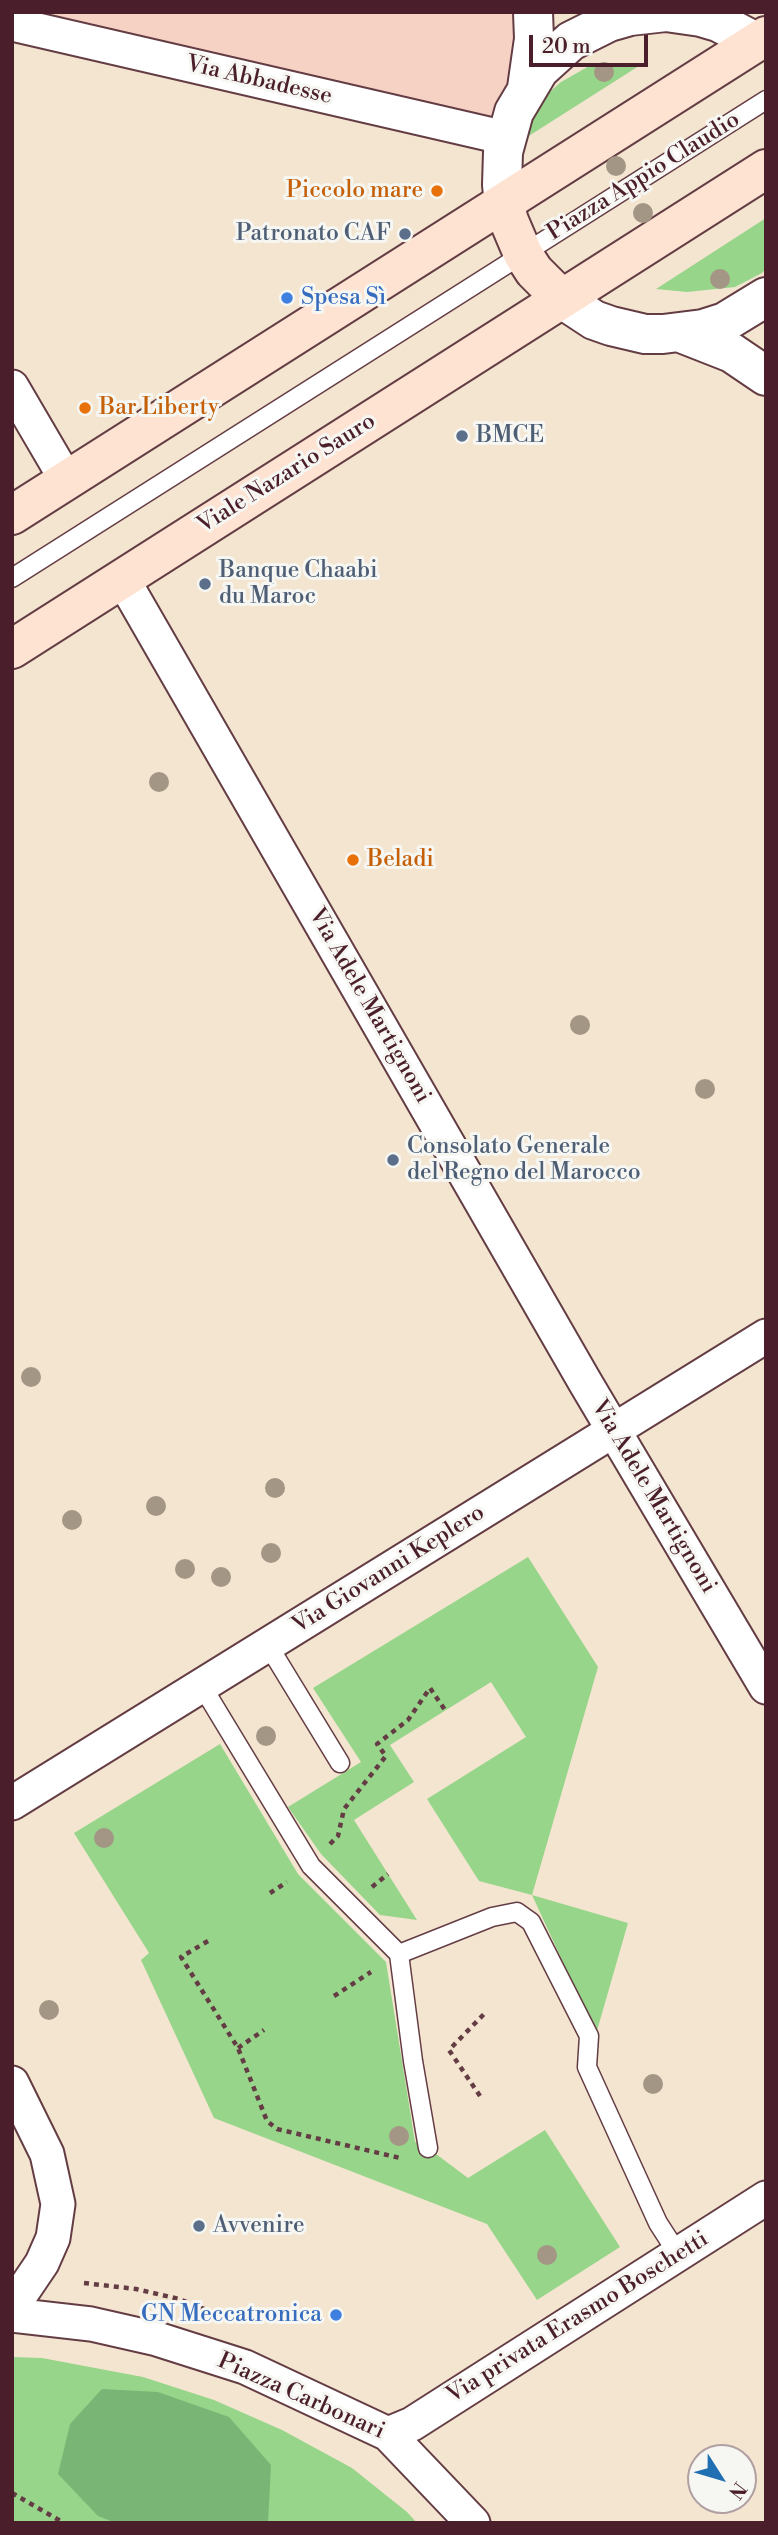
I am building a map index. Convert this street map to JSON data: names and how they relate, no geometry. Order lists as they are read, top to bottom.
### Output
{
  "streets": {
    "main road": ["Piazza Appio Claudio", "Viale Nazario Sauro"],
    "street": [
      "Via Abbadesse",
      "Via Adele Martignoni",
      "Via Giovanni Keplero",
      "Via privata Erasmo Boschetti",
      "Piazza Carbonari"
    ]
  },
  "crossings": [
    ["Via Abbadesse", "Piazza Appio Claudio"],
    ["Piazza Appio Claudio", "Viale Nazario Sauro"],
    ["Viale Nazario Sauro", "Via Adele Martignoni"],
    ["Via Adele Martignoni", "Via Giovanni Keplero"],
    ["Via privata Erasmo Boschetti", "Piazza Carbonari"]
  ],
  "places": [
    "Piccolo mare",
    "Patronato CAF",
    "Spesa Sì",
    "Bar Liberty",
    "BMCE",
    "Banque Chaabi du Maroc",
    "Beladi",
    "Consolato Generale del Regno del Marocco",
    "Avvenire",
    "GN Meccatronica"
  ],
  "scale_bar": "20 m",
  "north": "bottom right"
}
